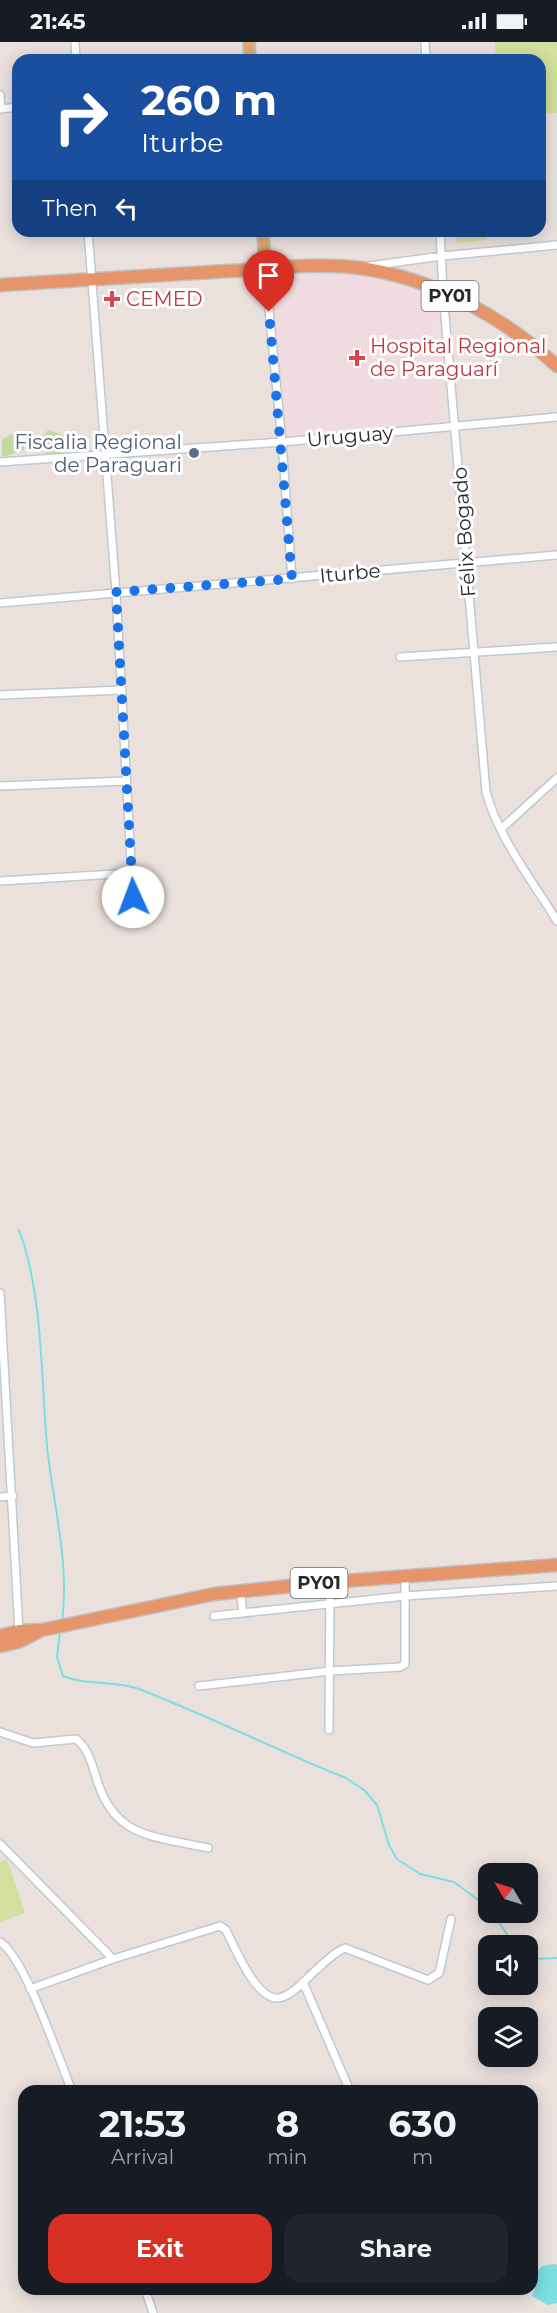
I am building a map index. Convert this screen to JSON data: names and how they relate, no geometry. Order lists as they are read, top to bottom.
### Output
{
  "streets": {
    "highway": ["PY01"],
    "street": ["Uruguay", "Félix Bogado", "Iturbe"]
  },
  "crossings": [
    ["PY01", "Félix Bogado"],
    ["Uruguay", "Félix Bogado"],
    ["Félix Bogado", "Iturbe"]
  ],
  "places": {
    "health": ["CEMED", "Hospital Regional de Paraguarí"],
    "other": ["Fiscalia Regional de Paraguari"]
  },
  "north": "top left",
  "page": {
    "status": "21:45",
    "turn": ["260 m", "Iturbe"],
    "then": "Then",
    "eta": [
      "21:53",
      "Arrival",
      "8",
      "min",
      "630",
      "m"
    ],
    "buttons": ["Exit", "Share"]
  }
}
